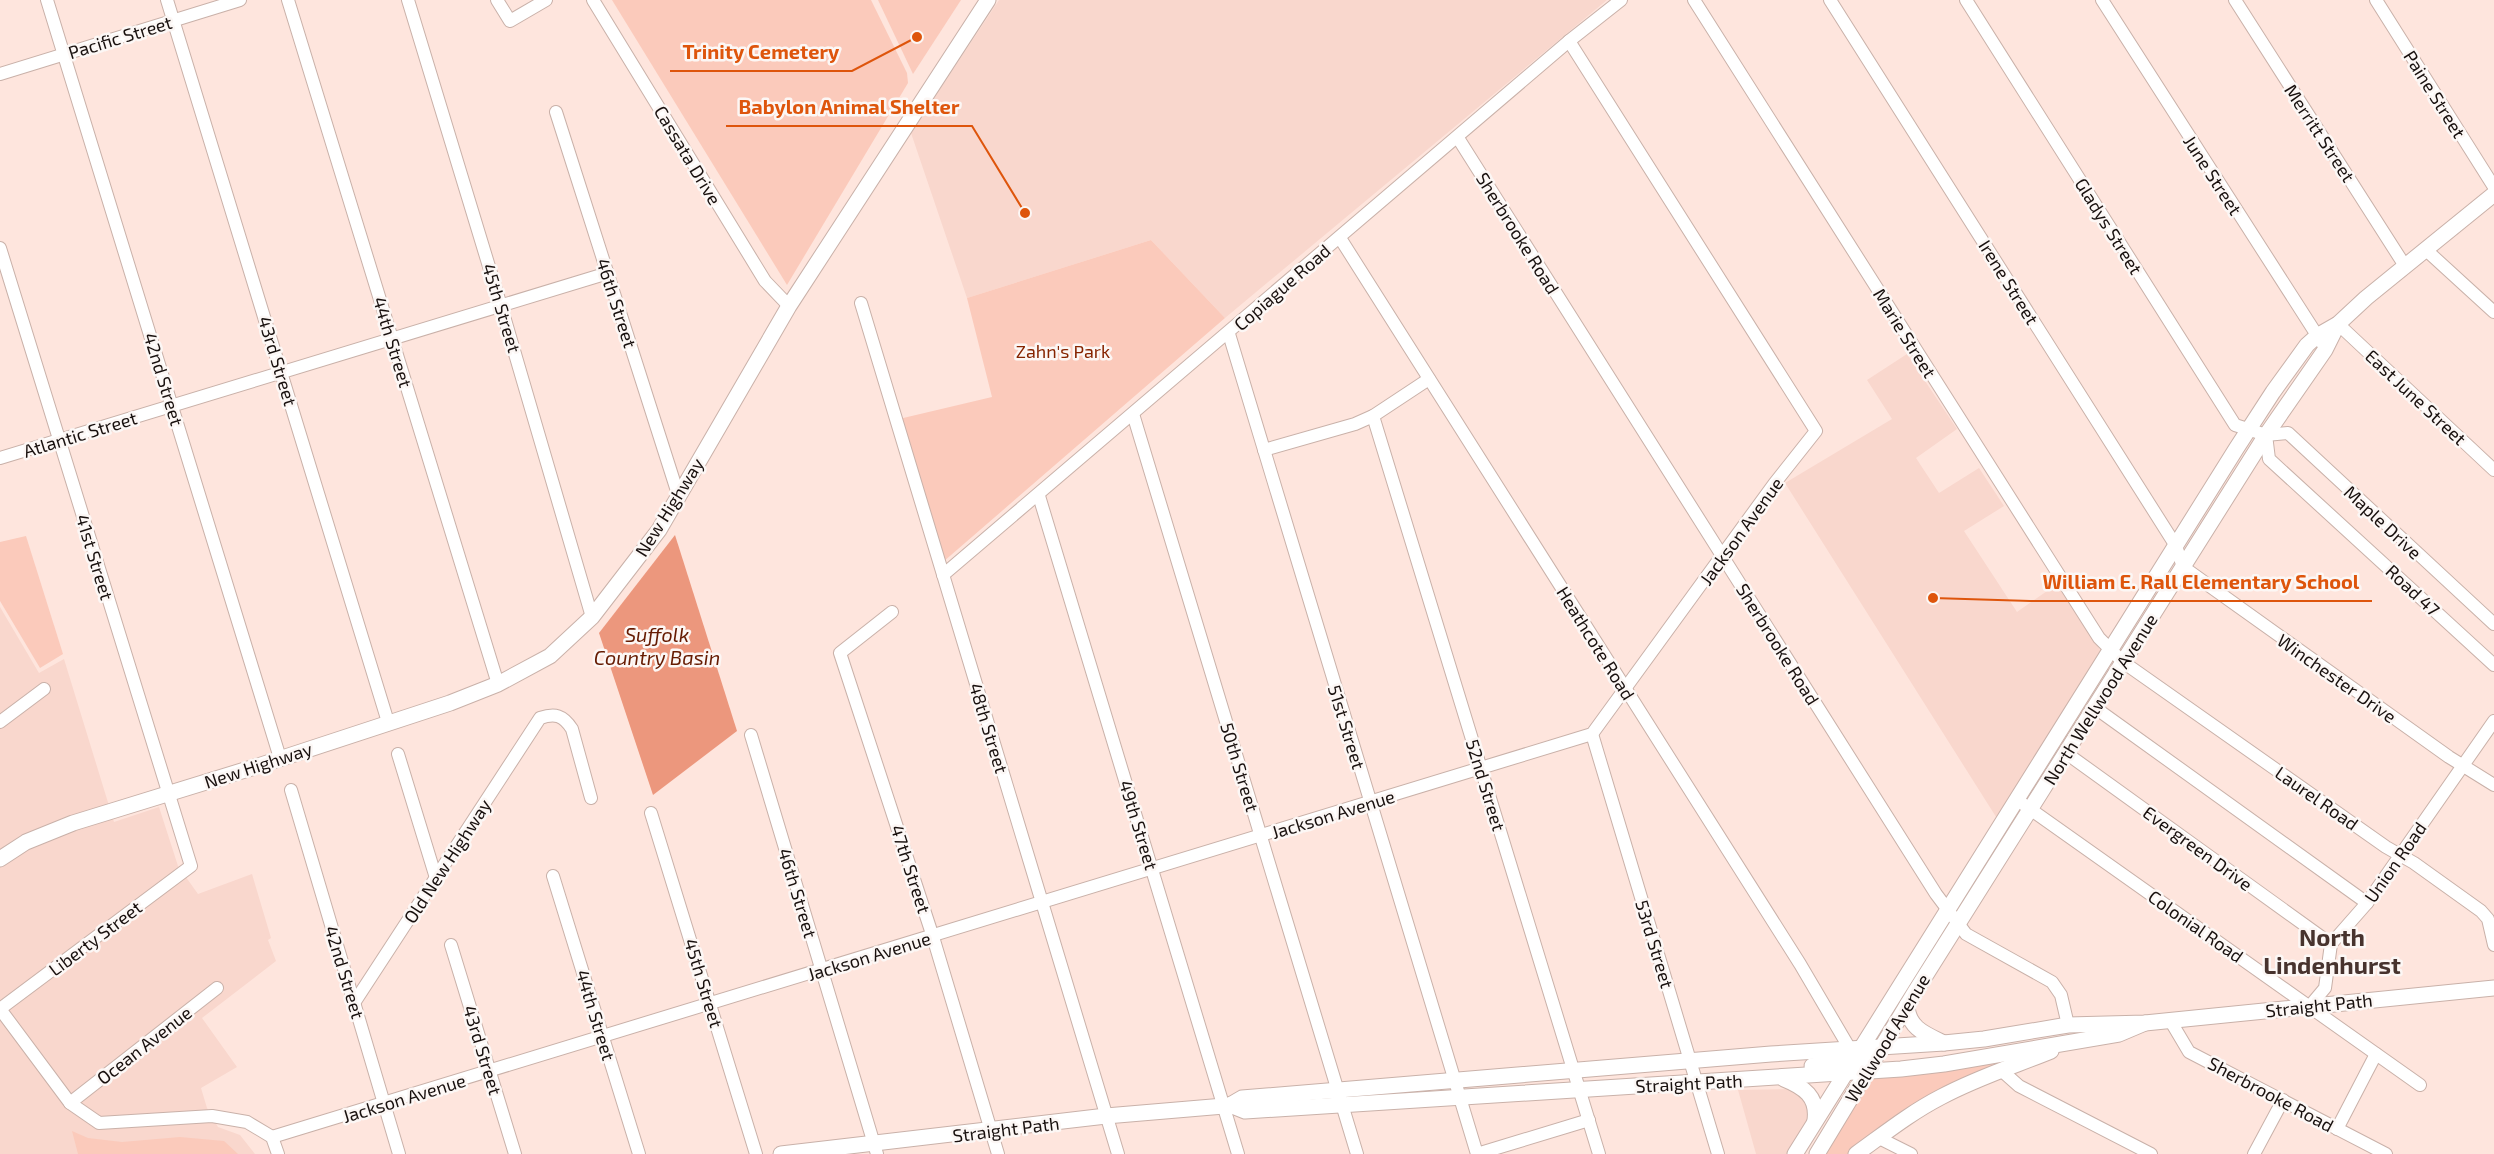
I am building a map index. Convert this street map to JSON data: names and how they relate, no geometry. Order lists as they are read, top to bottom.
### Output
{
  "streets": {
    "main road": [
      "New Highway",
      "North Wellwood Avenue",
      "Straight Path",
      "Wellwood Avenue"
    ],
    "street": [
      "Pacific Street",
      "Paine Street",
      "Merritt Street",
      "Cassata Drive",
      "June Street",
      "Gladys Street",
      "Sherbrooke Road",
      "Irene Street",
      "Copiague Road",
      "46th Street",
      "45th Street",
      "Marie Street",
      "44th Street",
      "43rd Street",
      "42nd Street",
      "East June Street",
      "Atlantic Street",
      "Maple Drive",
      "Jackson Avenue",
      "41st Street",
      "Road 47",
      "Heathcote Road",
      "Winchester Drive",
      "51st Street",
      "48th Street",
      "50th Street",
      "52nd Street",
      "Laurel Road",
      "49th Street",
      "Evergreen Drive",
      "Old New Highway",
      "Union Road",
      "47th Street",
      "Colonial Road",
      "Liberty Street",
      "53rd Street",
      "Ocean Avenue"
    ]
  },
  "crossings": [
    ["Pacific Street", "43rd Street"],
    ["Pacific Street", "42nd Street"],
    ["Merritt Street", "North Wellwood Avenue"],
    ["Cassata Drive", "New Highway"],
    ["June Street", "North Wellwood Avenue"],
    ["Gladys Street", "Maple Drive"],
    ["Gladys Street", "Road 47"],
    ["Gladys Street", "North Wellwood Avenue"],
    ["Sherbrooke Road", "Copiague Road"],
    ["Sherbrooke Road", "Jackson Avenue"],
    ["Sherbrooke Road", "North Wellwood Avenue"],
    ["Sherbrooke Road", "Straight Path"],
    ["Sherbrooke Road", "Wellwood Avenue"],
    ["Irene Street", "Winchester Drive"],
    ["Irene Street", "North Wellwood Avenue"],
    ["Copiague Road", "Jackson Avenue"],
    ["Copiague Road", "Heathcote Road"],
    ["Copiague Road", "51st Street"],
    ["Copiague Road", "48th Street"],
    ["Copiague Road", "50th Street"],
    ["Copiague Road", "49th Street"],
    ["46th Street", "Atlantic Street"],
    ["46th Street", "New Highway"],
    ["46th Street", "Jackson Avenue"],
    ["46th Street", "Straight Path"],
    ["45th Street", "Atlantic Street"],
    ["45th Street", "New Highway"],
    ["45th Street", "Jackson Avenue"],
    ["Marie Street", "North Wellwood Avenue"],
    ["Marie Street", "Laurel Road"],
    ["44th Street", "Atlantic Street"],
    ["44th Street", "New Highway"],
    ["44th Street", "Jackson Avenue"],
    ["43rd Street", "Atlantic Street"],
    ["43rd Street", "New Highway"],
    ["43rd Street", "Jackson Avenue"],
    ["42nd Street", "Atlantic Street"],
    ["42nd Street", "New Highway"],
    ["42nd Street", "Jackson Avenue"],
    ["42nd Street", "Old New Highway"],
    ["East June Street", "North Wellwood Avenue"],
    ["Atlantic Street", "41st Street"],
    ["New Highway", "41st Street"],
    ["Maple Drive", "Road 47"],
    ["Maple Drive", "North Wellwood Avenue"],
    ["Jackson Avenue", "Heathcote Road"],
    ["Jackson Avenue", "51st Street"],
    ["Jackson Avenue", "48th Street"],
    ["Jackson Avenue", "50th Street"],
    ["Jackson Avenue", "52nd Street"],
    ["Jackson Avenue", "49th Street"],
    ["Jackson Avenue", "47th Street"],
    ["Jackson Avenue", "53rd Street"],
    ["41st Street", "Liberty Street"],
    ["Road 47", "North Wellwood Avenue"],
    ["Heathcote Road", "Straight Path"],
    ["Heathcote Road", "Wellwood Avenue"],
    ["Winchester Drive", "North Wellwood Avenue"],
    ["Winchester Drive", "Union Road"],
    ["North Wellwood Avenue", "Laurel Road"],
    ["North Wellwood Avenue", "Evergreen Drive"],
    ["North Wellwood Avenue", "Colonial Road"],
    ["North Wellwood Avenue", "Wellwood Avenue"],
    ["51st Street", "Straight Path"],
    ["48th Street", "Straight Path"],
    ["50th Street", "Straight Path"],
    ["52nd Street", "Straight Path"],
    ["Laurel Road", "Union Road"],
    ["49th Street", "Straight Path"],
    ["Evergreen Drive", "Union Road"],
    ["47th Street", "Straight Path"],
    ["Colonial Road", "Straight Path"],
    ["Colonial Road", "Wellwood Avenue"],
    ["53rd Street", "Straight Path"],
    ["Straight Path", "Wellwood Avenue"]
  ],
  "districts": ["North Lindenhurst"],
  "water": ["Suffolk Country Basin"],
  "parks": ["Zahn's Park"],
  "places": ["Trinity Cemetery", "Babylon Animal Shelter", "William E. Rall Elementary School"]
}
